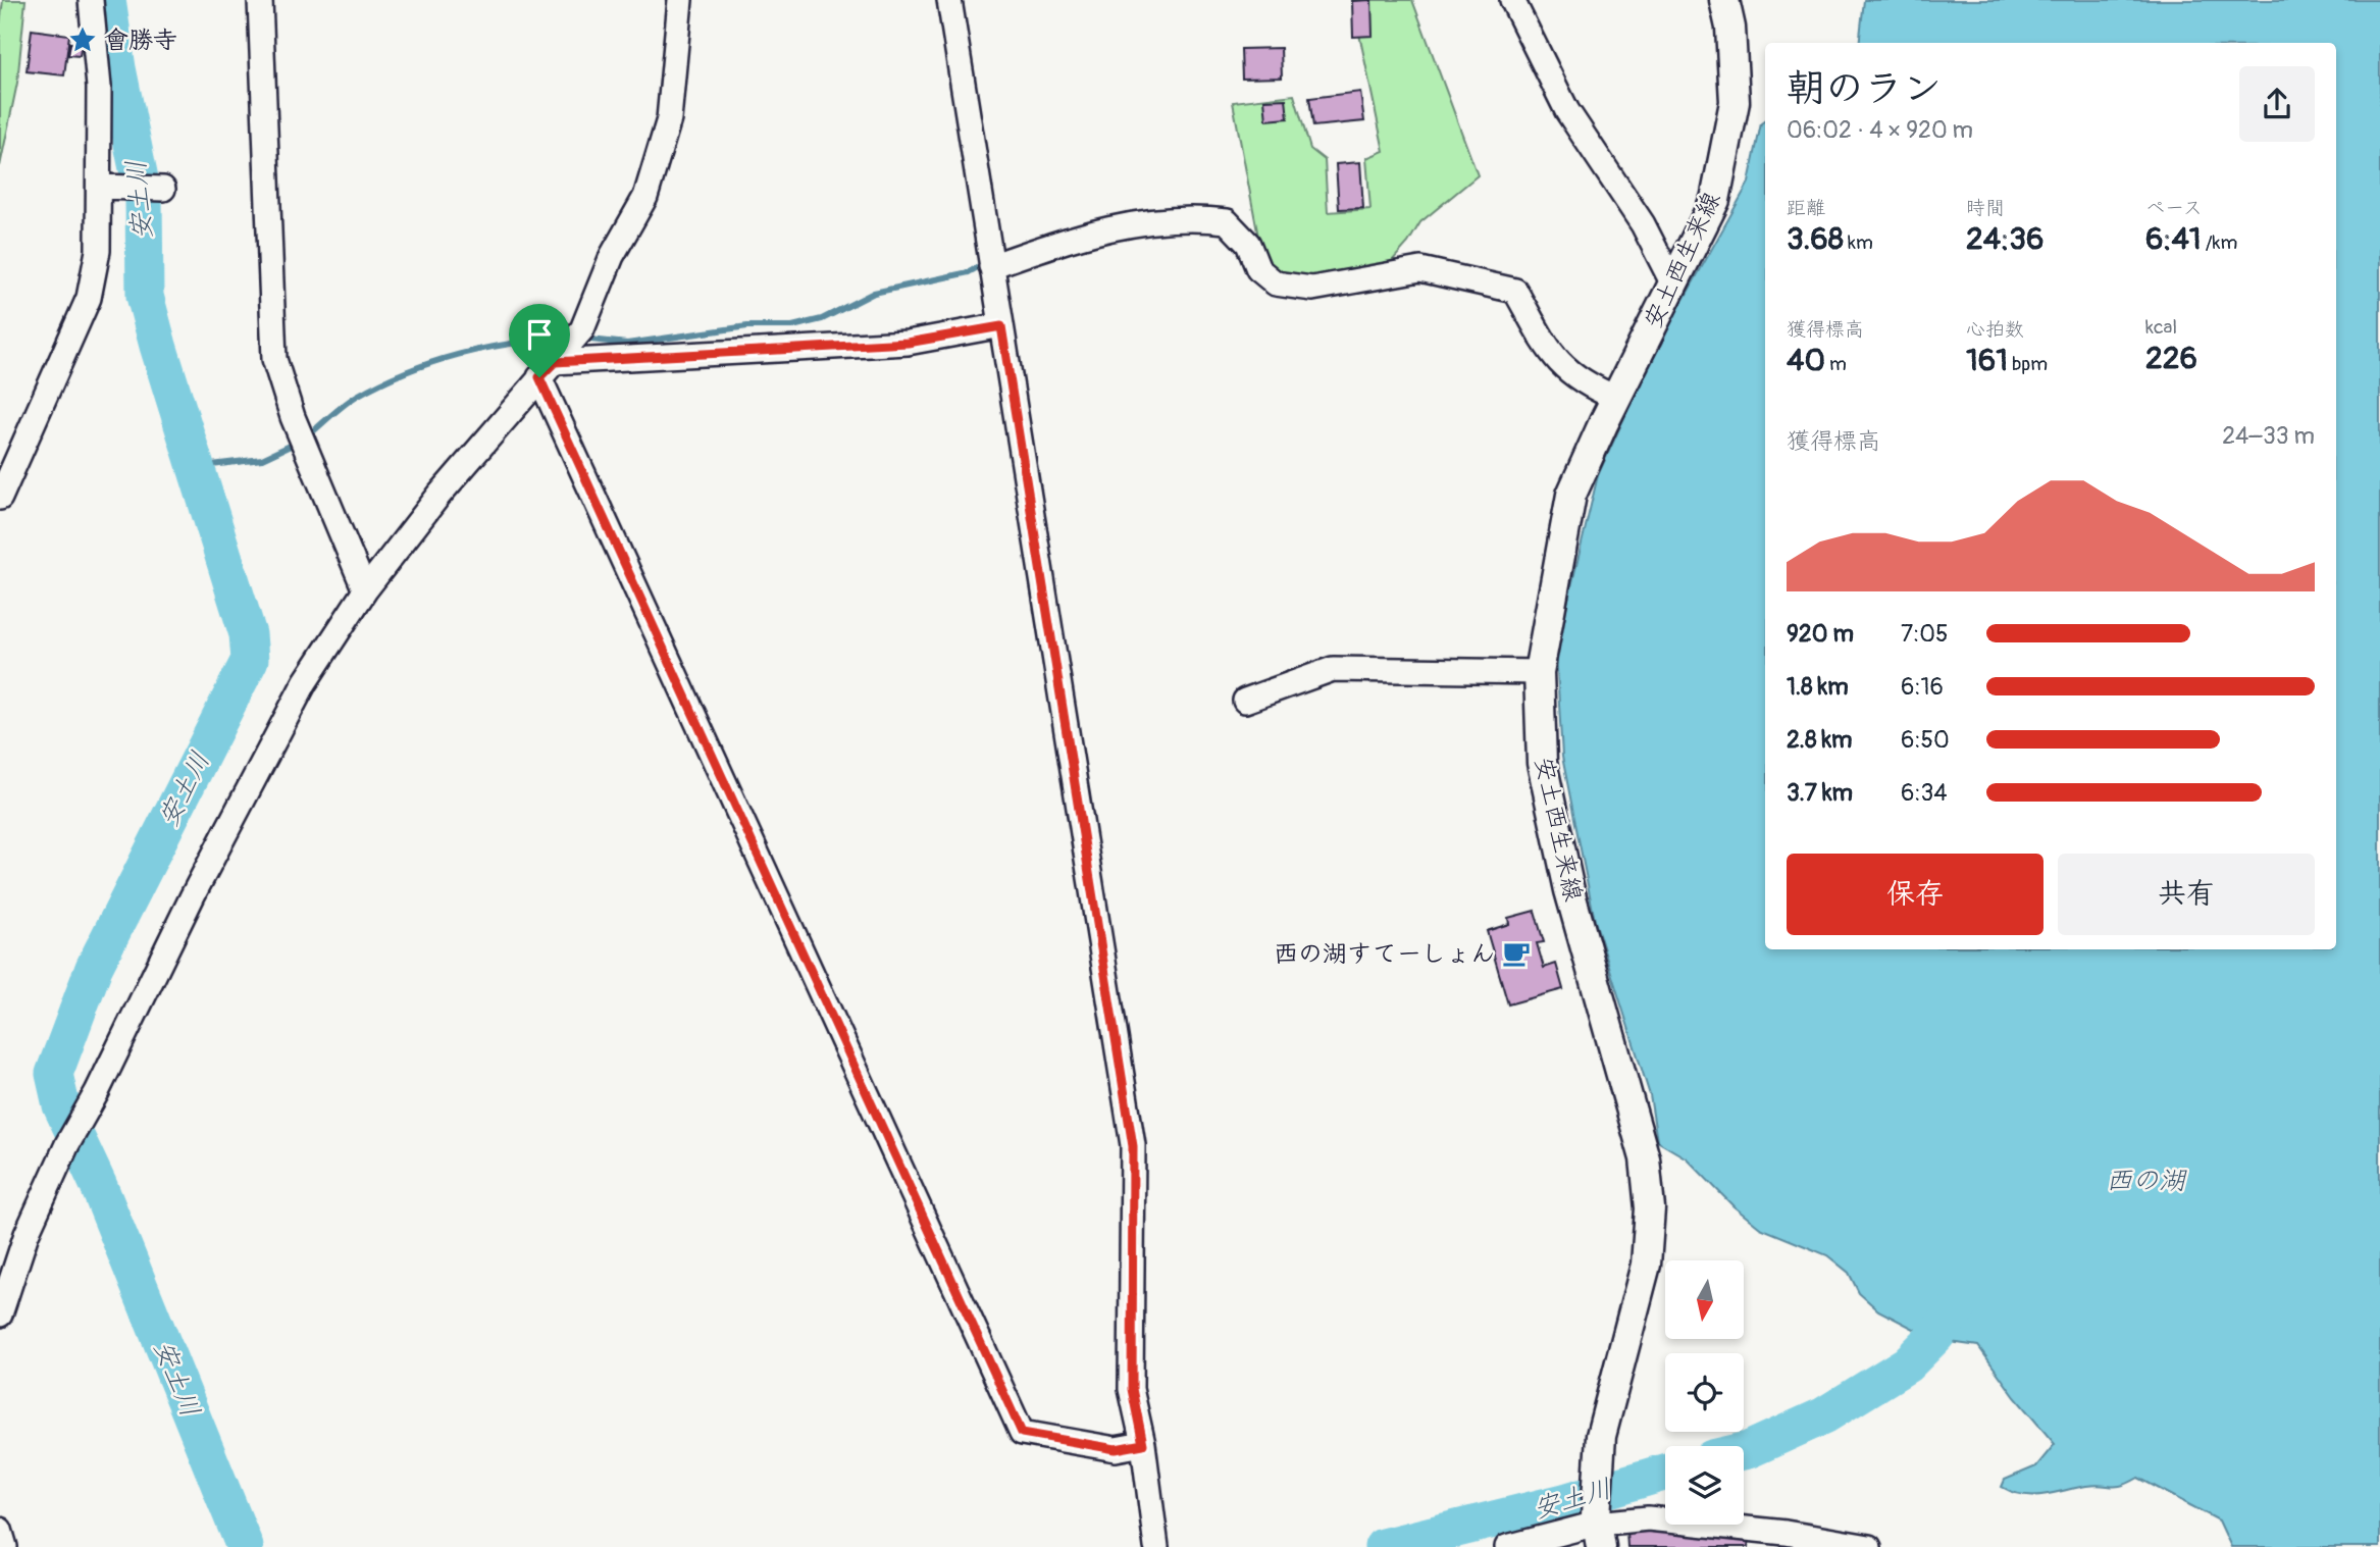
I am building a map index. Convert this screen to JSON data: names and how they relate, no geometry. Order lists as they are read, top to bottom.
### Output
{
  "streets": {
    "main road": ["安土西生来線"]
  },
  "water": ["安土川", "西の湖"],
  "places": {
    "place": ["會勝寺"],
    "cafe": ["西の湖すてーしょん"]
  },
  "north": "bottom",
  "page": {
    "heading": ["朝のラン", "06:02 · 4 × 920 m"],
    "stats": [
      ["距離", "3.68 km"],
      ["時間", "24:36"],
      ["ペース", "6:41 /km"],
      ["獲得標高", "40 m"],
      ["心拍数", "161 bpm"],
      ["kcal", "226"]
    ],
    "chart": ["獲得標高", "24–33 m"],
    "list": [
      {
        "name": "920 m",
        "note": "7:05"
      },
      {
        "name": "1.8 km",
        "note": "6:16"
      },
      {
        "name": "2.8 km",
        "note": "6:50"
      },
      {
        "name": "3.7 km",
        "note": "6:34"
      }
    ],
    "buttons": ["保存", "共有"]
  }
}
